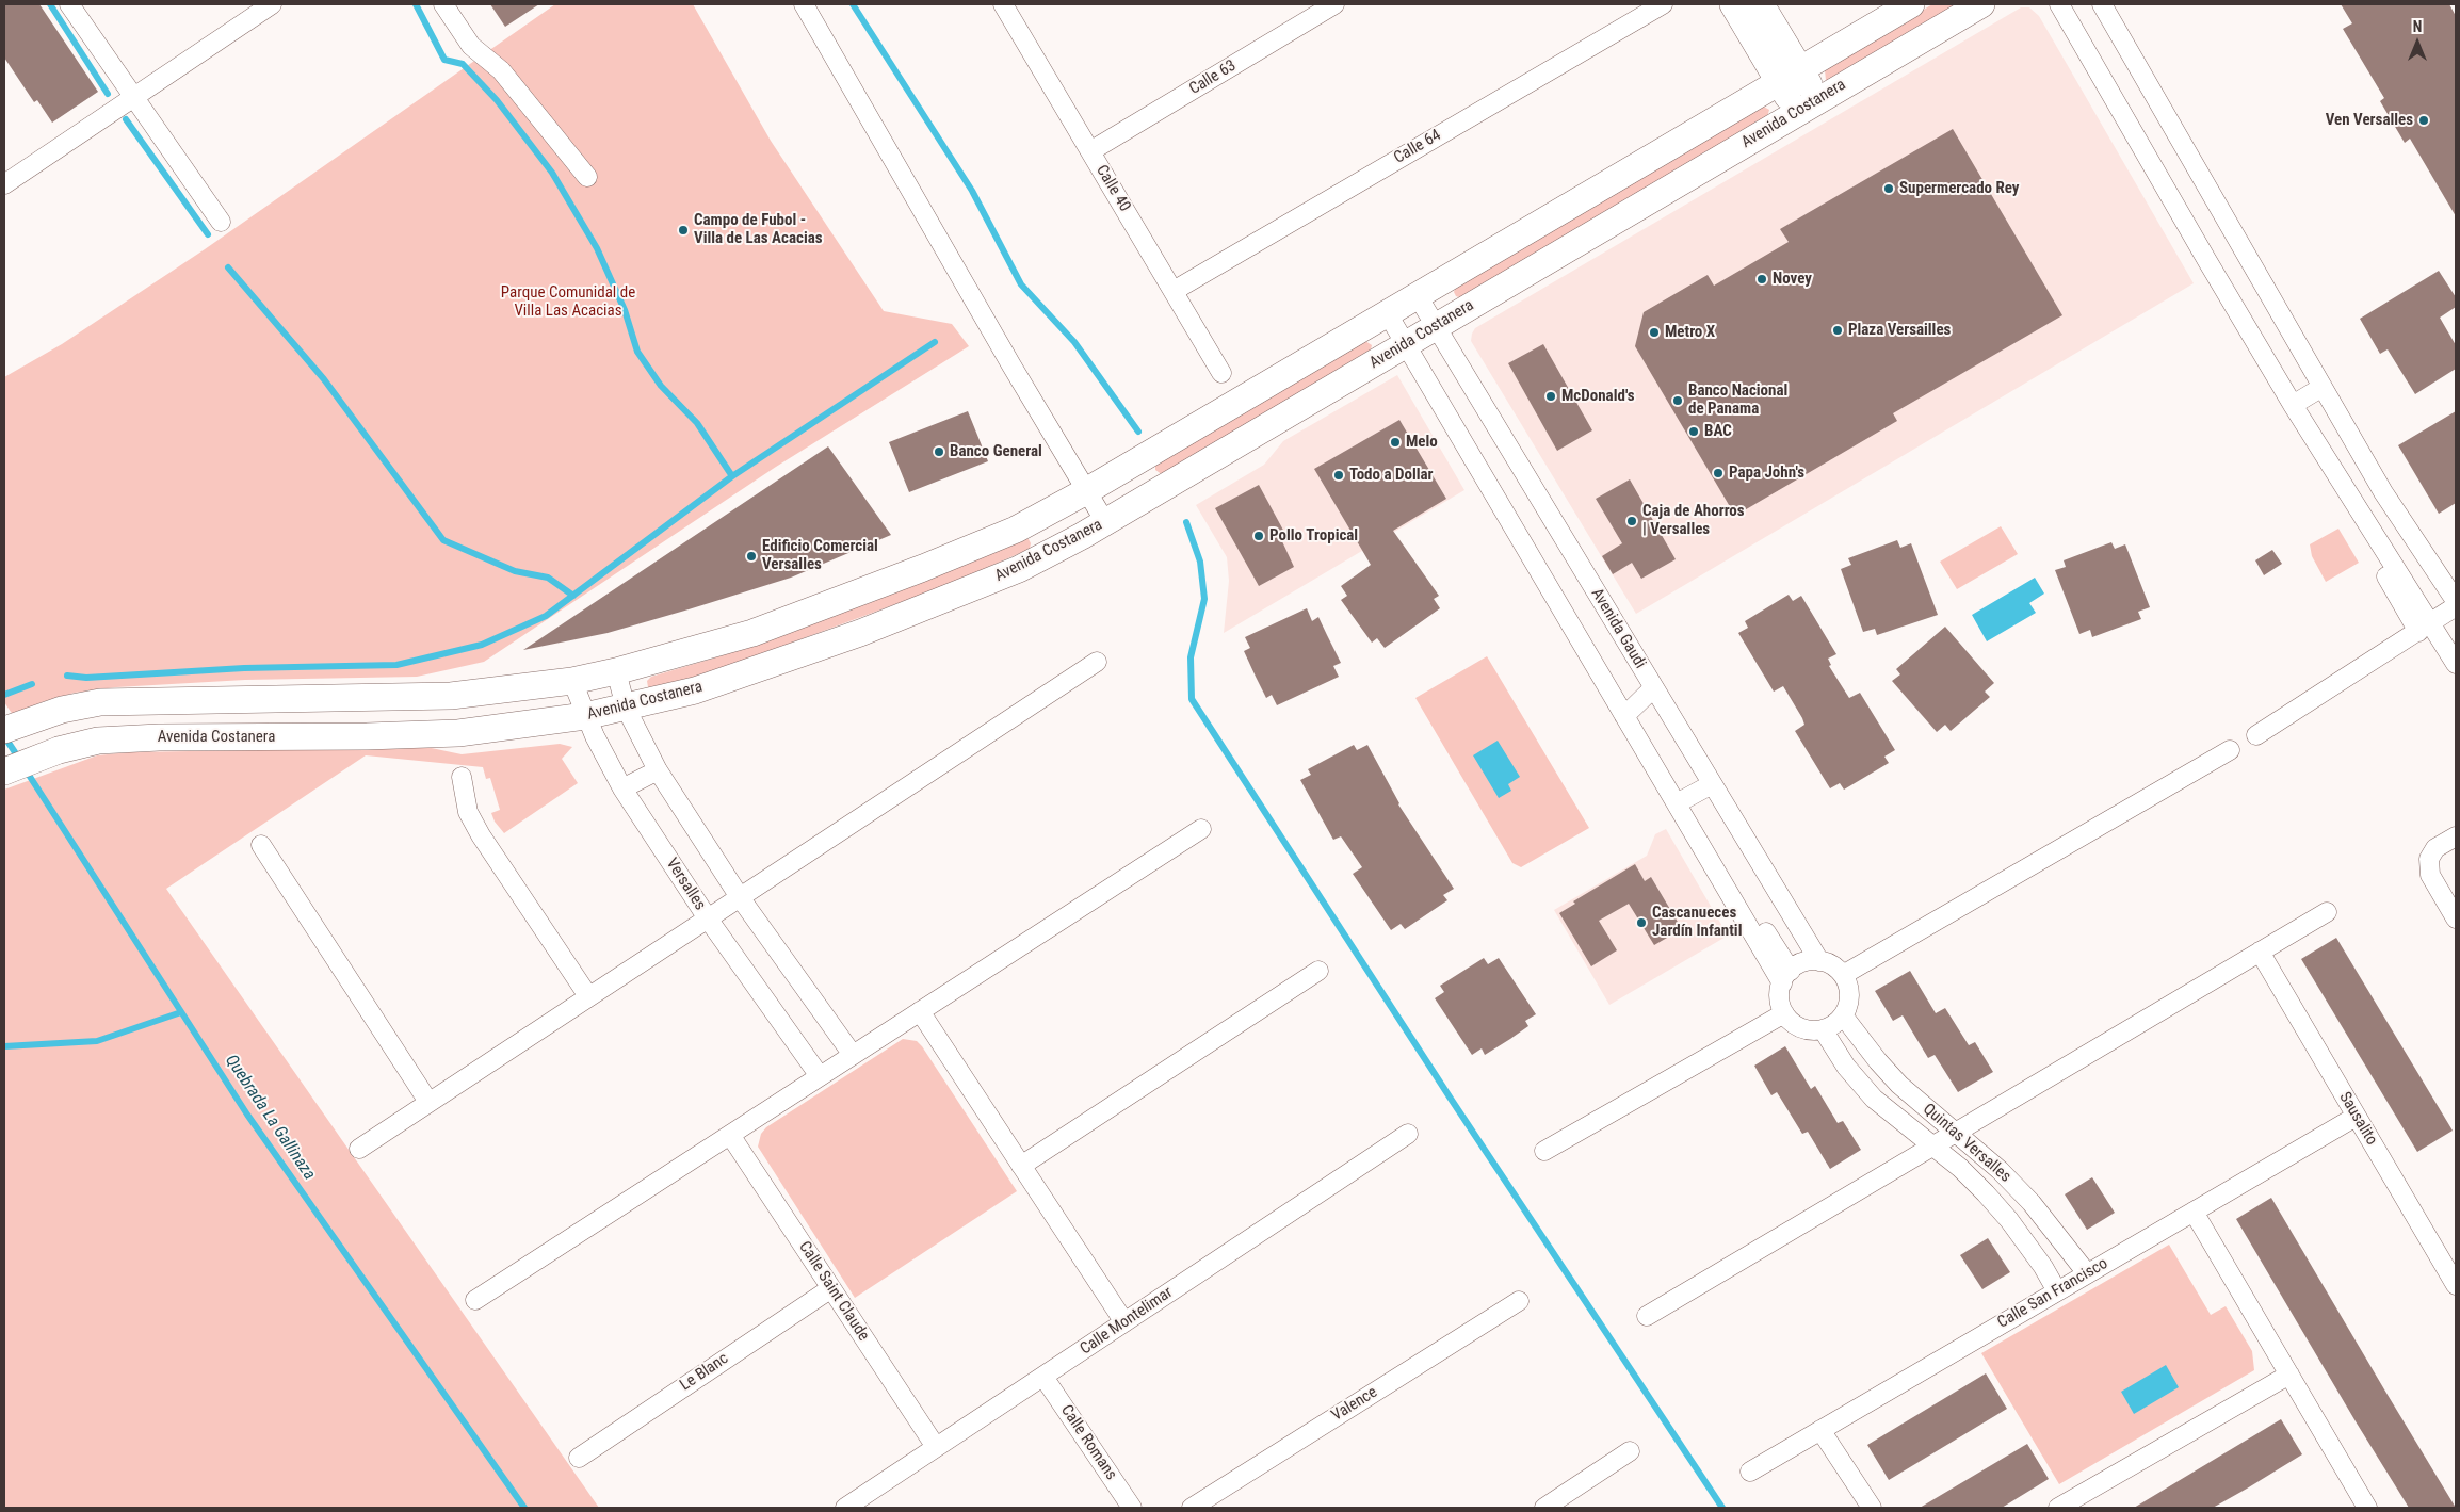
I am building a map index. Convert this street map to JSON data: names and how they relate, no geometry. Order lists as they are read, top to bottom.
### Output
{
  "streets": {
    "street": [
      "Calle 63",
      "Avenida Costanera",
      "Calle 64",
      "Calle 40",
      "Avenida Gaudi",
      "Versalles",
      "Sausalito",
      "Quintas Versalles",
      "Calle Saint Claude",
      "Calle San Francisco",
      "Calle Montelimar",
      "Le Blanc",
      "Valence",
      "Calle Romans"
    ]
  },
  "crossings": [
    ["Calle 63", "Calle 40"],
    ["Avenida Costanera", "Avenida Gaudi"],
    ["Avenida Costanera", "Versalles"],
    ["Calle 64", "Calle 40"],
    ["Avenida Gaudi", "Quintas Versalles"],
    ["Sausalito", "Calle San Francisco"],
    ["Quintas Versalles", "Calle San Francisco"],
    ["Calle Saint Claude", "Calle Montelimar"],
    ["Calle Saint Claude", "Le Blanc"],
    ["Calle Montelimar", "Calle Romans"]
  ],
  "water": ["Quebrada La Gallinaza"],
  "parks": ["Parque Comunidal de Villa Las Acacias"],
  "places": [
    "Ven Versalles",
    "Supermercado Rey",
    "Campo de Fubol - Villa de Las Acacias",
    "Novey",
    "Plaza Versailles",
    "Metro X",
    "McDonald's",
    "Banco Nacional de Panama",
    "BAC",
    "Melo",
    "Banco General",
    "Papa John's",
    "Todo a Dollar",
    "Caja de Ahorros | Versalles",
    "Pollo Tropical",
    "Edificio Comercial Versalles",
    "Cascanueces Jardín Infantil"
  ],
  "north": "top"
}
